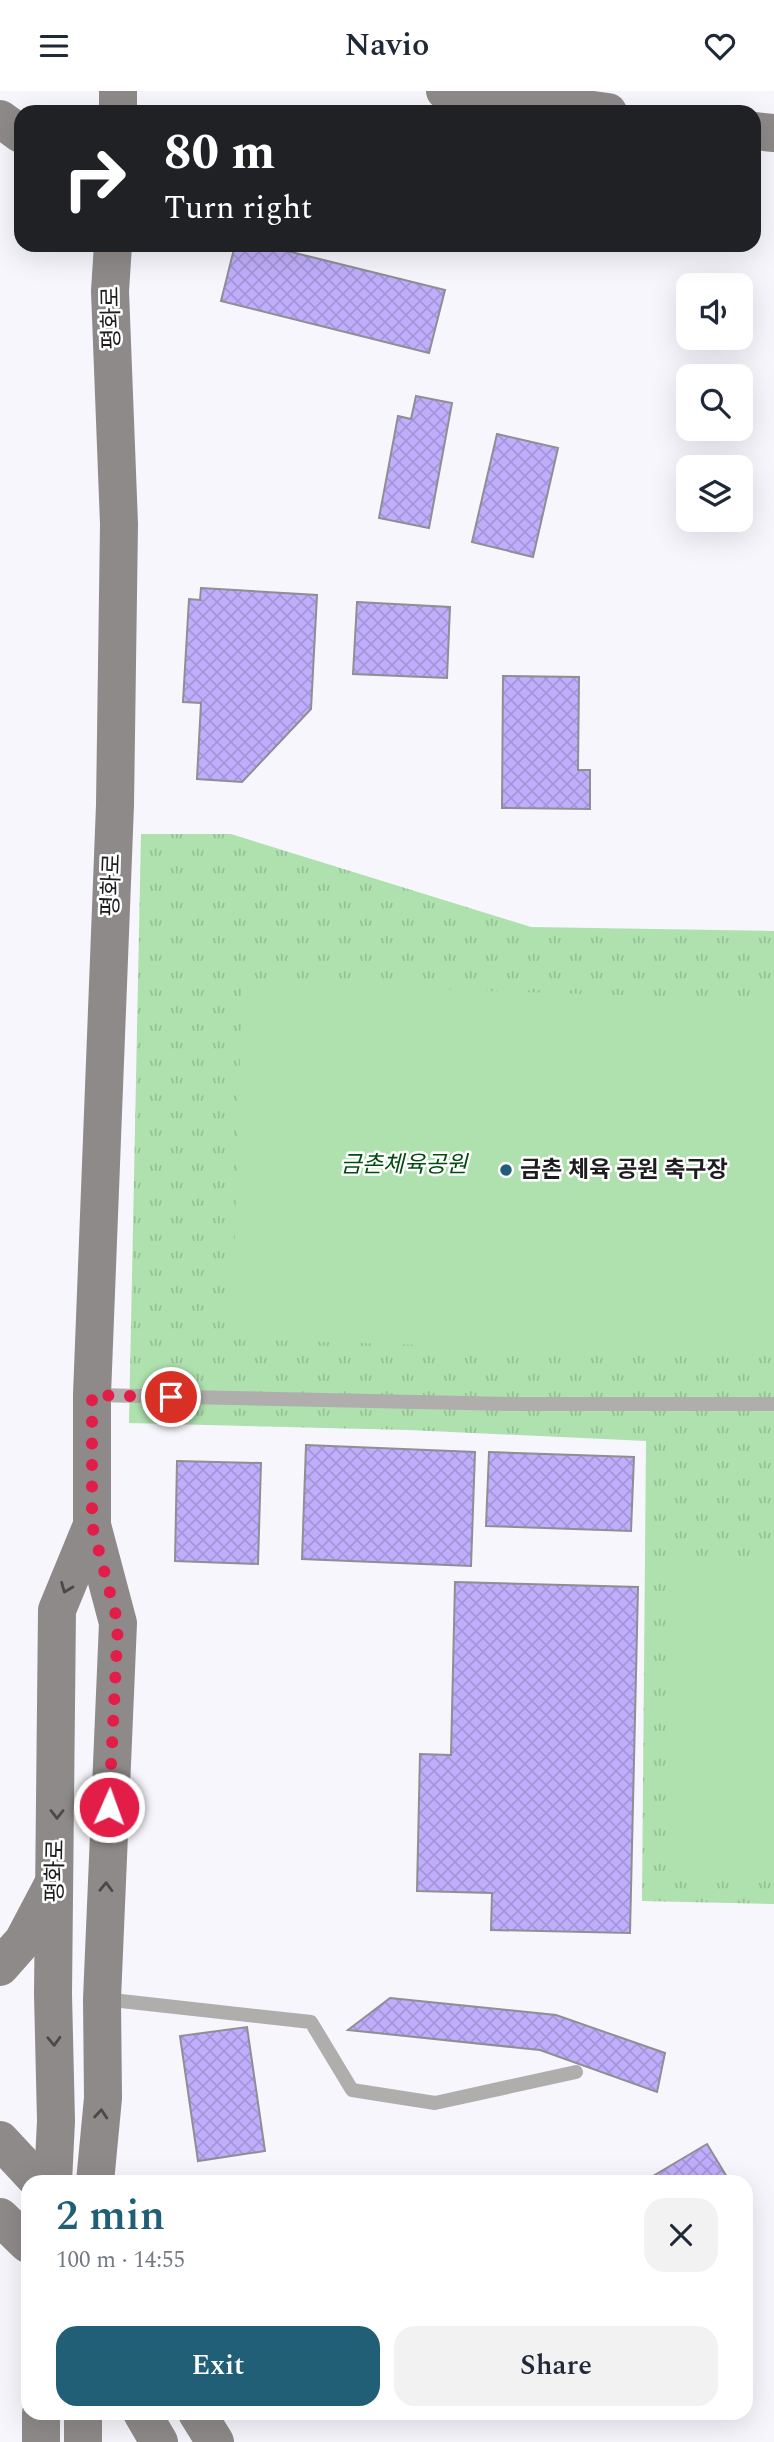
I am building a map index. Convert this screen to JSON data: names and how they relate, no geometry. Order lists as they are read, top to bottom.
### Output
{
  "streets": {
    "main road": ["평화로"]
  },
  "parks": ["금촌체육공원"],
  "places": ["금촌 체육 공원 축구장"],
  "page": {
    "header": "Navio",
    "turn": ["80 m", "Turn right"],
    "heading": ["2 min", "100 m · 14:55"],
    "buttons": ["Exit", "Share"]
  }
}
